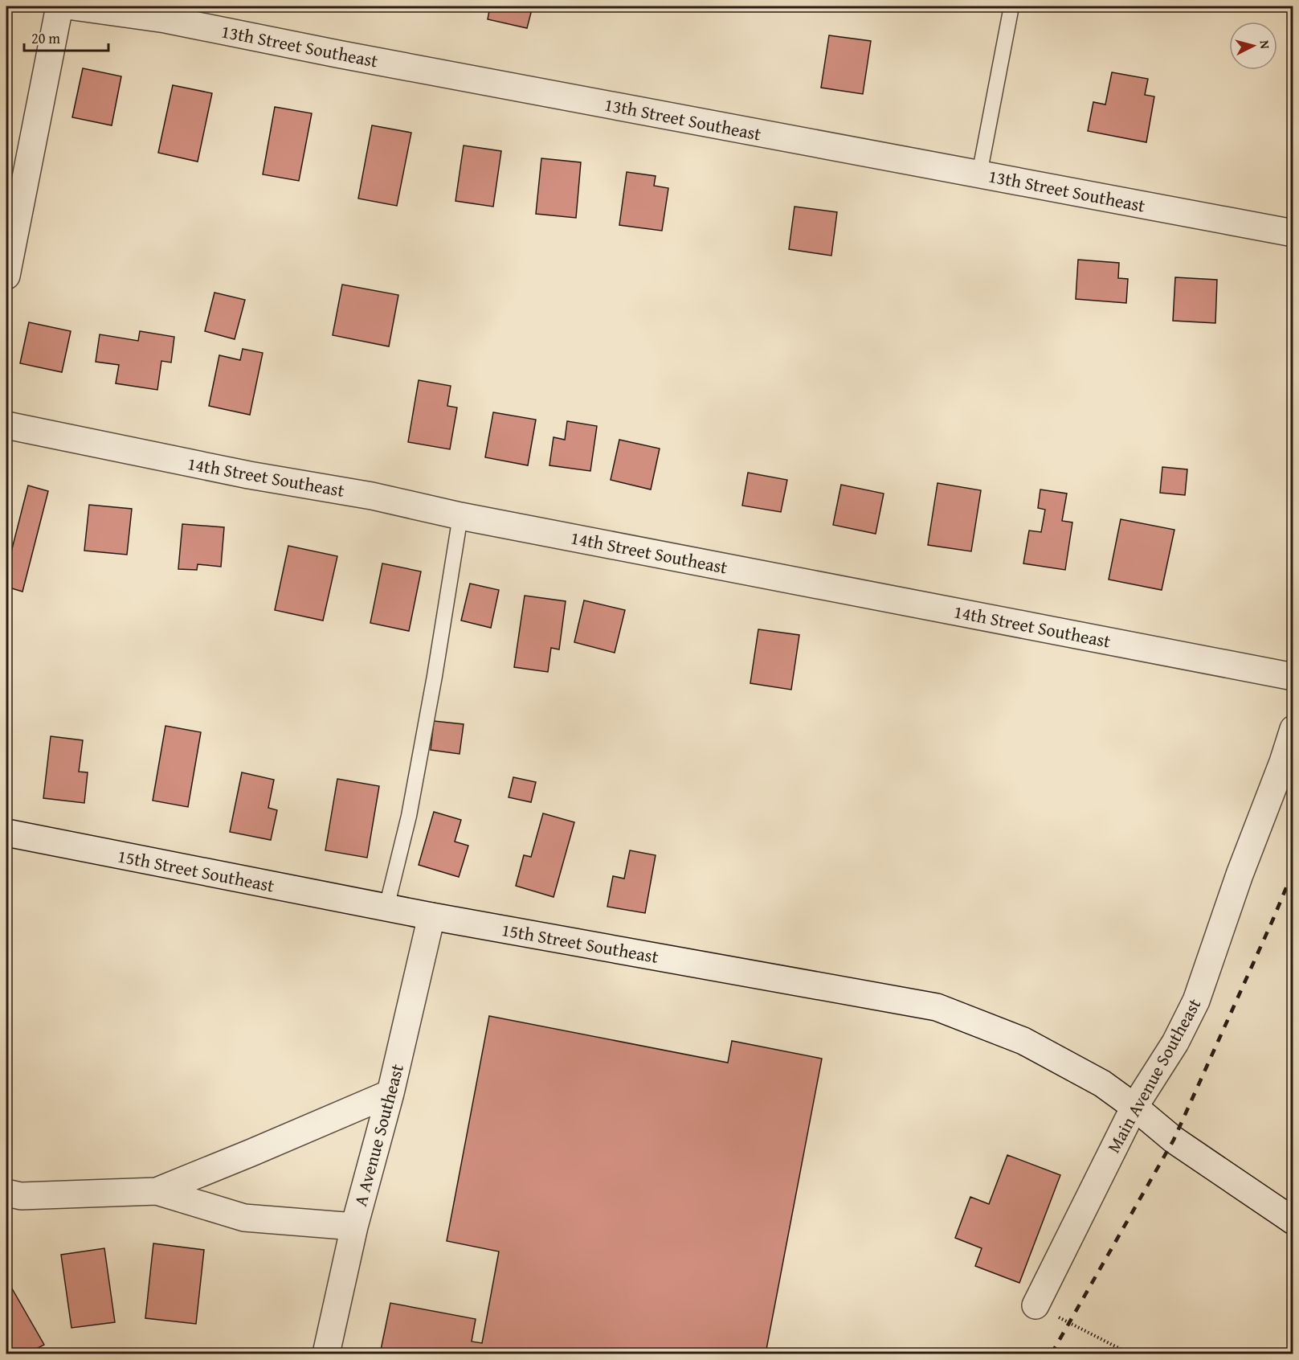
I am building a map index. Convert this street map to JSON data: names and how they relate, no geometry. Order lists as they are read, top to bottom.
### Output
{
  "streets": {
    "street": [
      "13th Street Southeast",
      "14th Street Southeast",
      "15th Street Southeast",
      "Main Avenue Southeast",
      "A Avenue Southeast"
    ]
  },
  "crossings": [
    ["15th Street Southeast", "Main Avenue Southeast"],
    ["15th Street Southeast", "A Avenue Southeast"]
  ],
  "scale_bar": "20 m",
  "north": "right"
}
